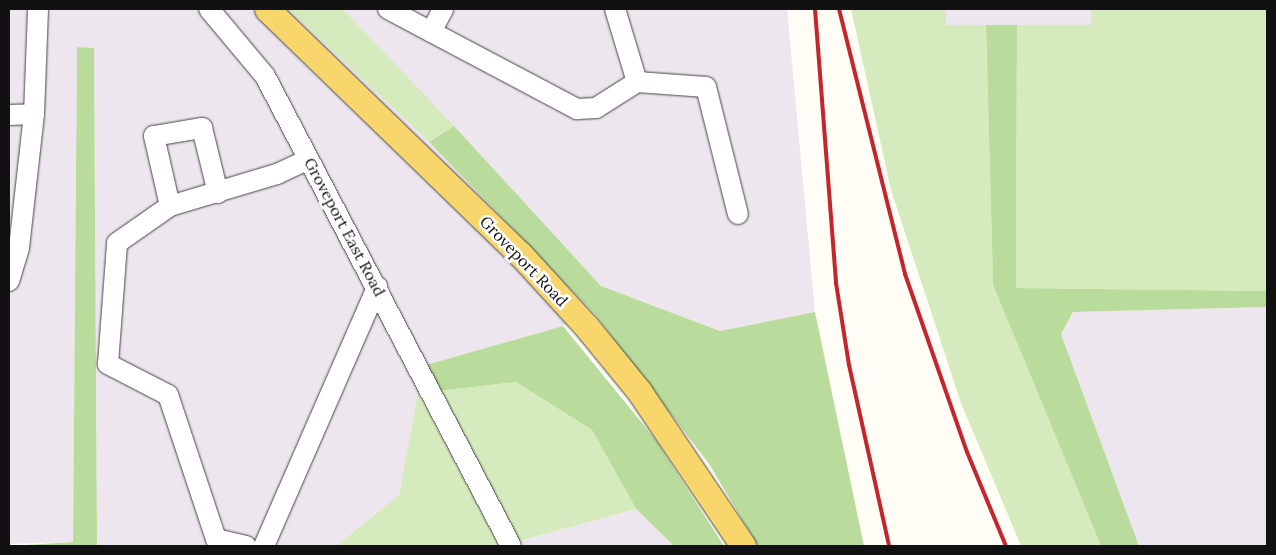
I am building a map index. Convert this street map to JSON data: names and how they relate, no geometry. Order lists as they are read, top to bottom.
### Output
{
  "streets": {
    "main road": ["Groveport Road"],
    "lane": ["Groveport East Road"]
  }
}
